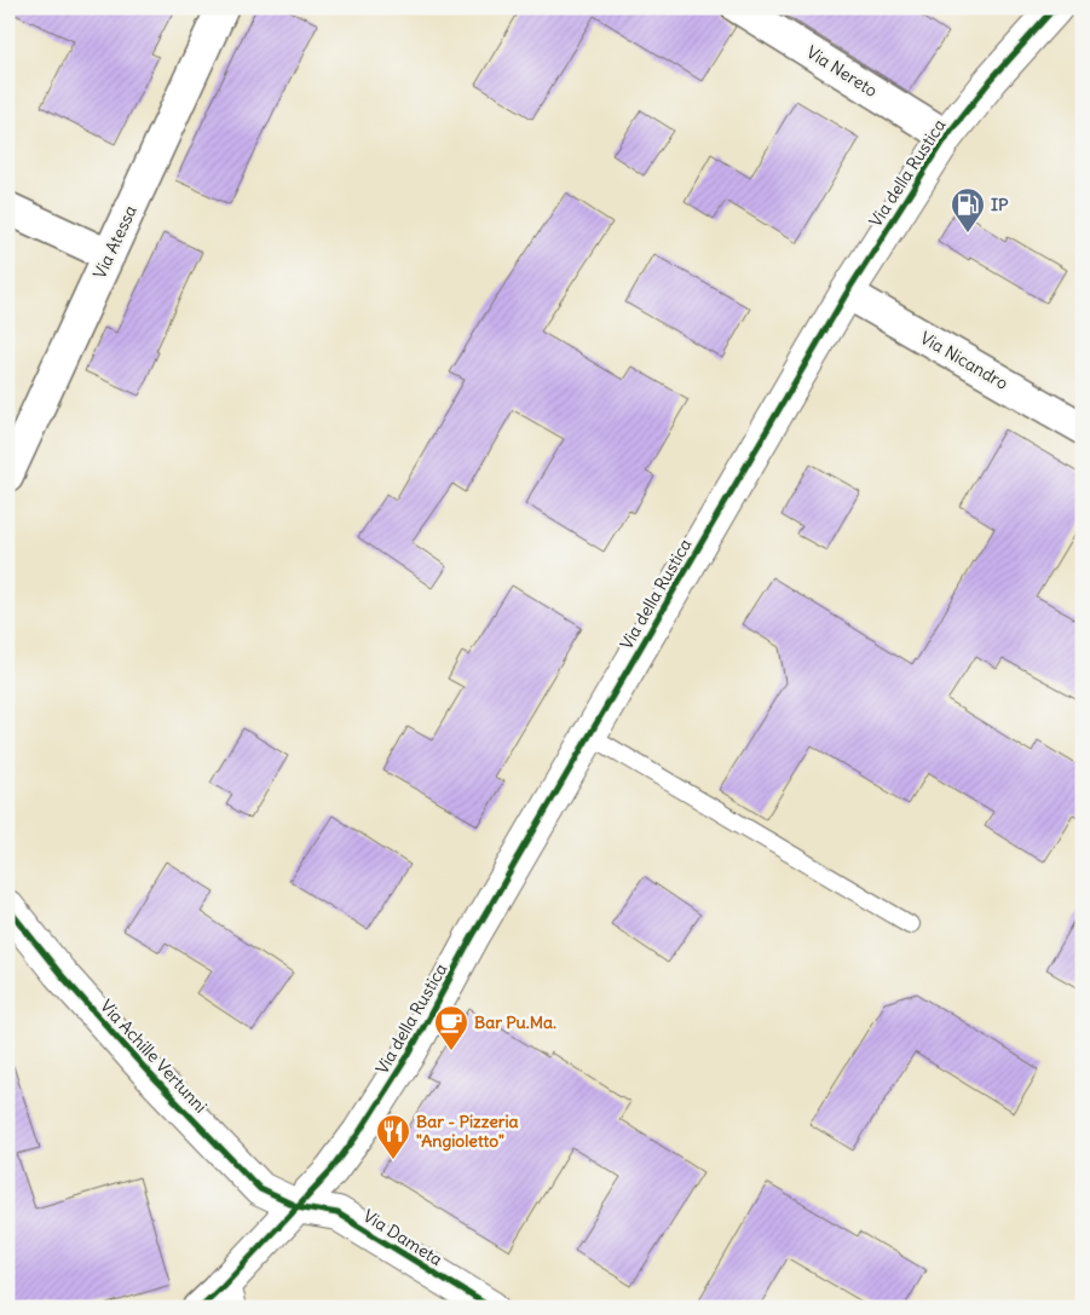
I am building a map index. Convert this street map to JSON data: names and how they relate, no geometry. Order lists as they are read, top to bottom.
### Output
{
  "streets": {
    "street": [
      "Via Nereto",
      "Via della Rustica",
      "Via Atessa",
      "Via Nicandro",
      "Via Achille Vertunni",
      "Via Dameta"
    ]
  },
  "crossings": [
    ["Via Nereto", "Via della Rustica"],
    ["Via della Rustica", "Via Nicandro"],
    ["Via della Rustica", "Via Achille Vertunni"],
    ["Via della Rustica", "Via Dameta"],
    ["Via Achille Vertunni", "Via Dameta"]
  ],
  "places": {
    "fuel station": ["IP"],
    "cafe": ["Bar Pu.Ma."],
    "restaurant": ["Bar - Pizzeria \"Angioletto\""]
  }
}
